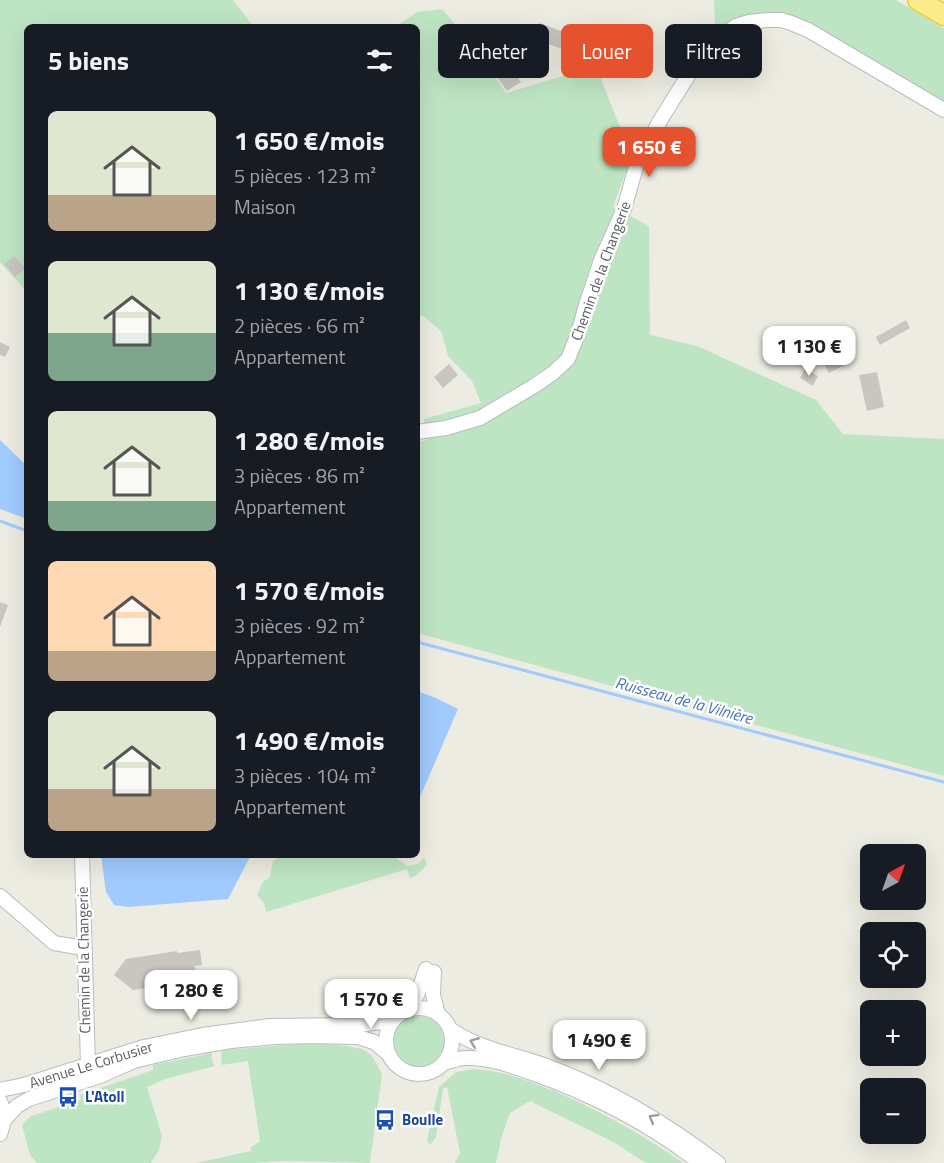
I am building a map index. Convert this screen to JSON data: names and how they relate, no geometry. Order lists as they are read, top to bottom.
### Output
{
  "streets": {
    "street": ["Chemin de la Changerie", "Avenue Le Corbusier"]
  },
  "crossings": [
    ["Chemin de la Changerie", "Avenue Le Corbusier"]
  ],
  "water": ["Ruisseau de la Vilnière"],
  "places": {
    "bus stop": ["L'Atoll", "Boulle"]
  },
  "north": "top right",
  "page": {
    "chip": ["Acheter", "Louer", "Filtres"],
    "heading": "5 biens",
    "list": [
      {
        "name": "1 650 €/mois",
        "note": "5 pièces · 123 m² · Maison"
      },
      {
        "name": "1 130 €/mois",
        "note": "2 pièces · 66 m² · Appartement"
      },
      {
        "name": "1 280 €/mois",
        "note": "3 pièces · 86 m² · Appartement"
      },
      {
        "name": "1 570 €/mois",
        "note": "3 pièces · 92 m² · Appartement"
      },
      {
        "name": "1 490 €/mois",
        "note": "3 pièces · 104 m² · Appartement"
      }
    ],
    "price": [
      "1 650 €",
      "1 130 €",
      "1 280 €",
      "1 570 €",
      "1 490 €"
    ],
    "map_buttons": ["+", "−"]
  }
}
